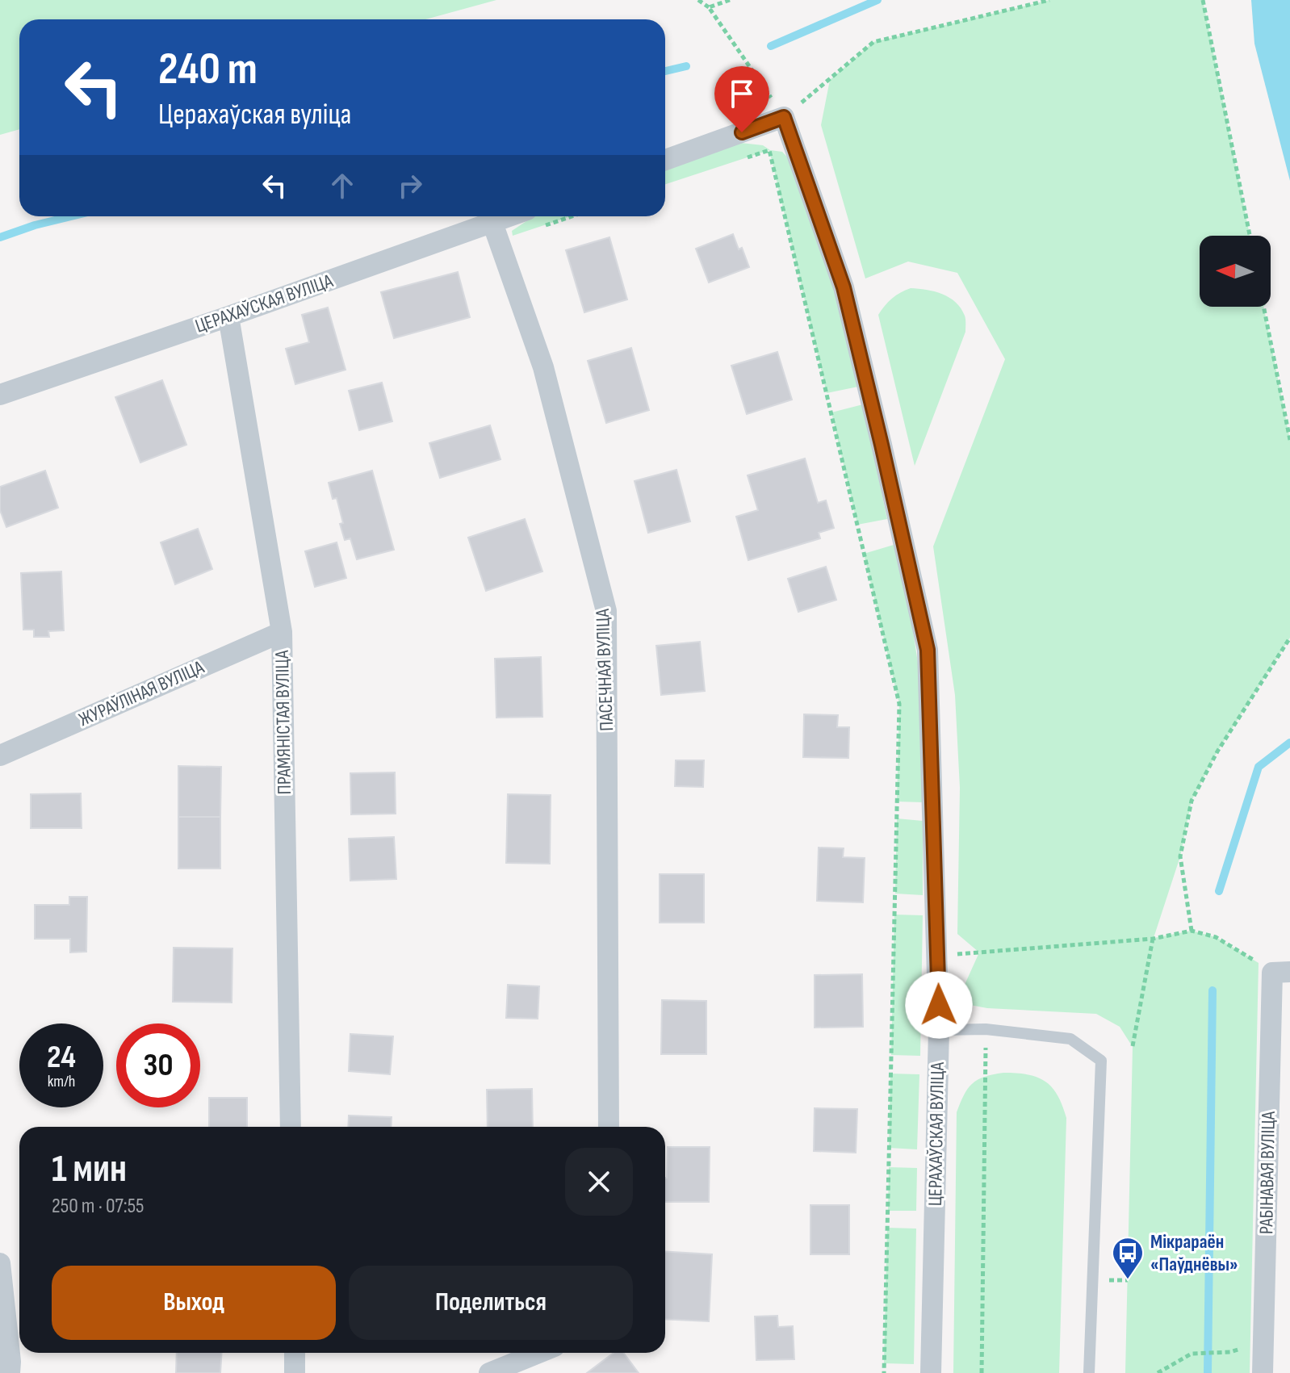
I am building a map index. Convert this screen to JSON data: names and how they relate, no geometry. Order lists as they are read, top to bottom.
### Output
{
  "streets": {
    "street": [
      "ЦЕРАХАЎСКАЯ ВУЛІЦА",
      "ПАСЕЧНАЯ ВУЛІЦА",
      "ЖУРАЎЛІНАЯ ВУЛІЦА",
      "ПРАМЯНІСТАЯ ВУЛІЦА",
      "РАБІНАВАЯ ВУЛІЦА"
    ]
  },
  "crossings": [
    ["ЦЕРАХАЎСКАЯ ВУЛІЦА", "ПАСЕЧНАЯ ВУЛІЦА"],
    ["ЦЕРАХАЎСКАЯ ВУЛІЦА", "ПРАМЯНІСТАЯ ВУЛІЦА"],
    ["ЖУРАЎЛІНАЯ ВУЛІЦА", "ПРАМЯНІСТАЯ ВУЛІЦА"]
  ],
  "places": {
    "bus stop": ["Мікрараён «Паўднёвы»"]
  },
  "north": "left",
  "page": {
    "turn": ["240 m", "Церахаўская вуліца"],
    "speed": "24 km/h",
    "limit": "30",
    "heading": ["1 мин", "250 m · 07:55"],
    "buttons": ["Выход", "Поделиться"]
  }
}
